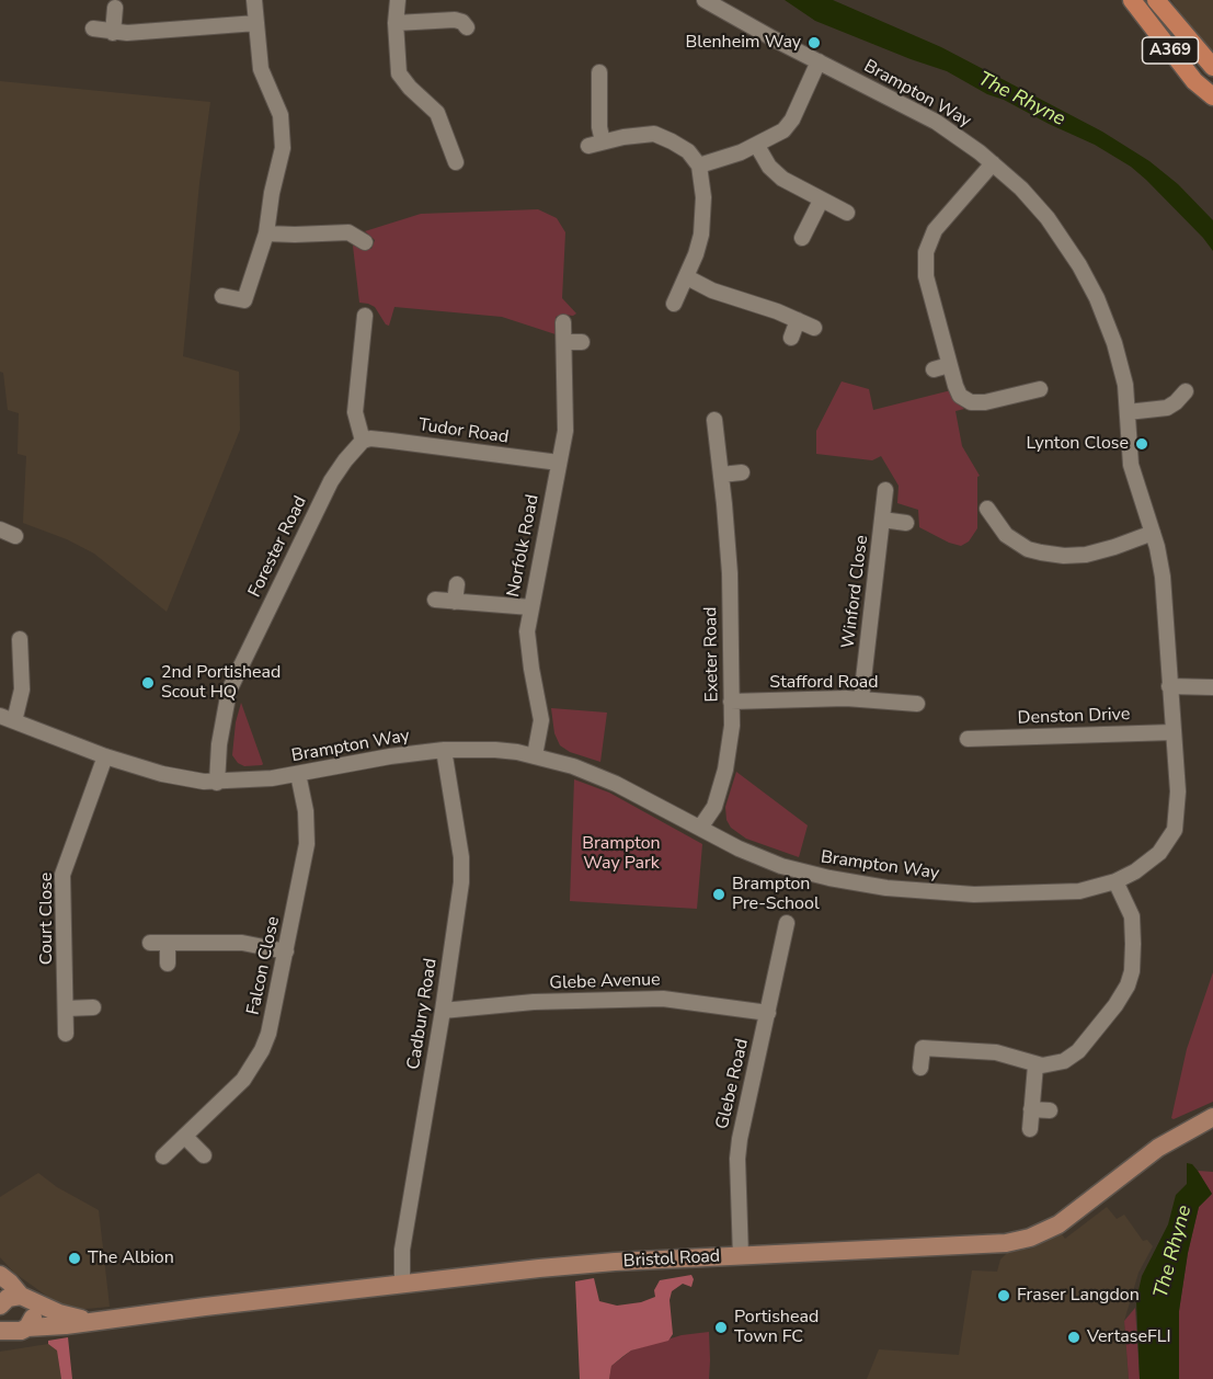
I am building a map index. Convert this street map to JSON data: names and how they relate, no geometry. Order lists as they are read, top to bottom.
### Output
{
  "streets": {
    "main road": ["A369", "Bristol Road"],
    "street": [
      "Brampton Way",
      "Tudor Road",
      "Norfolk Road",
      "Forester Road",
      "Winford Close",
      "Exeter Road",
      "Stafford Road",
      "Denston Drive",
      "Court Close",
      "Falcon Close",
      "Glebe Avenue",
      "Cadbury Road",
      "Glebe Road"
    ]
  },
  "crossings": [
    ["Brampton Way", "Norfolk Road"],
    ["Brampton Way", "Forester Road"],
    ["Brampton Way", "Exeter Road"],
    ["Brampton Way", "Denston Drive"],
    ["Brampton Way", "Court Close"],
    ["Brampton Way", "Falcon Close"],
    ["Brampton Way", "Cadbury Road"],
    ["Tudor Road", "Norfolk Road"],
    ["Tudor Road", "Forester Road"],
    ["Winford Close", "Stafford Road"],
    ["Exeter Road", "Stafford Road"],
    ["Glebe Avenue", "Cadbury Road"],
    ["Glebe Avenue", "Glebe Road"],
    ["Cadbury Road", "Bristol Road"],
    ["Glebe Road", "Bristol Road"]
  ],
  "water": ["The Rhyne"],
  "parks": ["Brampton Way Park"],
  "places": [
    "Blenheim Way",
    "Lynton Close",
    "2nd Portishead Scout HQ",
    "Brampton Pre-School",
    "The Albion",
    "Fraser Langdon",
    "Portishead Town FC",
    "VertaseFLI"
  ]
}
